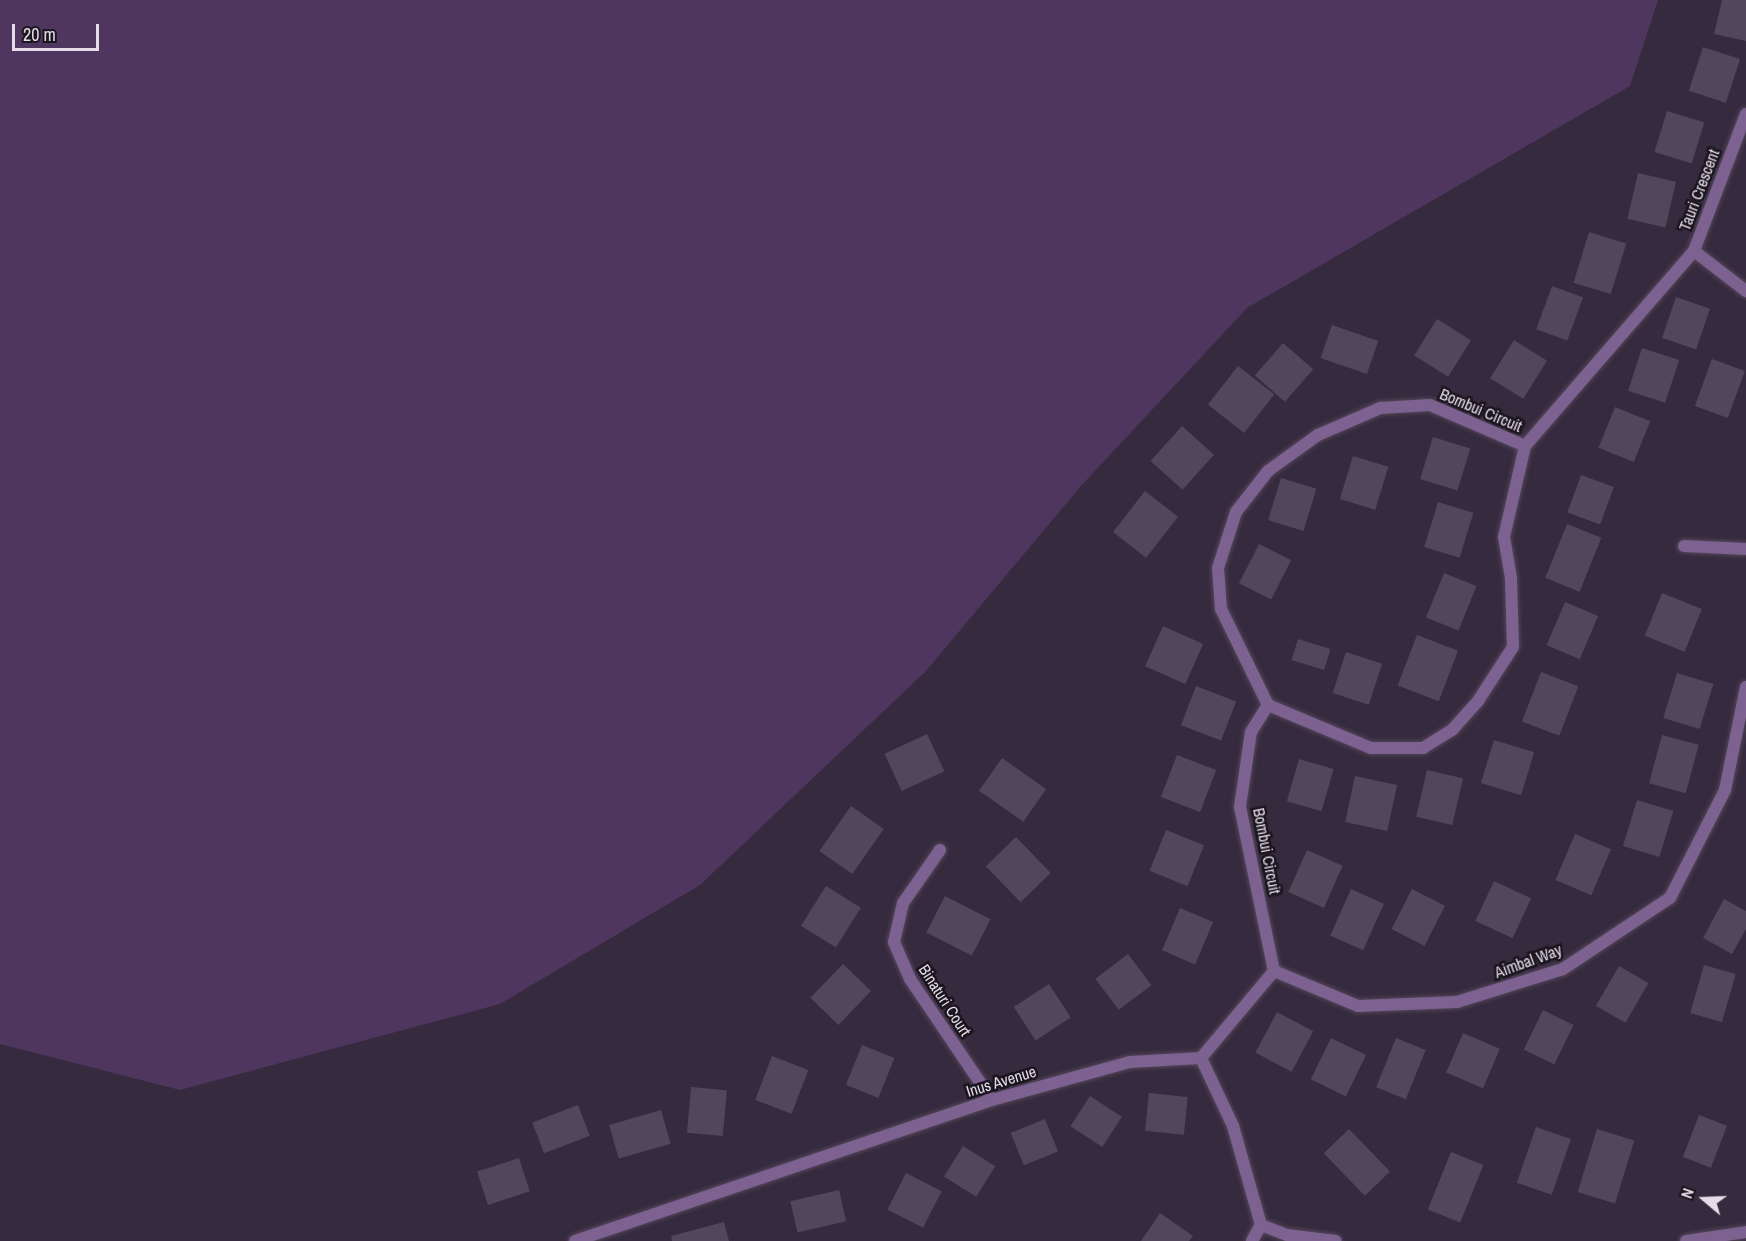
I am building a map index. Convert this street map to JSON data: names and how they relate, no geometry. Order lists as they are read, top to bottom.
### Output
{
  "streets": {
    "street": [
      "Tauri Crescent",
      "Bombui Circuit",
      "Aimbal Way",
      "Binaturi Court",
      "Inus Avenue"
    ]
  },
  "crossings": [
    ["Tauri Crescent", "Bombui Circuit"],
    ["Bombui Circuit", "Aimbal Way"],
    ["Binaturi Court", "Inus Avenue"]
  ],
  "scale_bar": "20 m",
  "north": "left"
}
